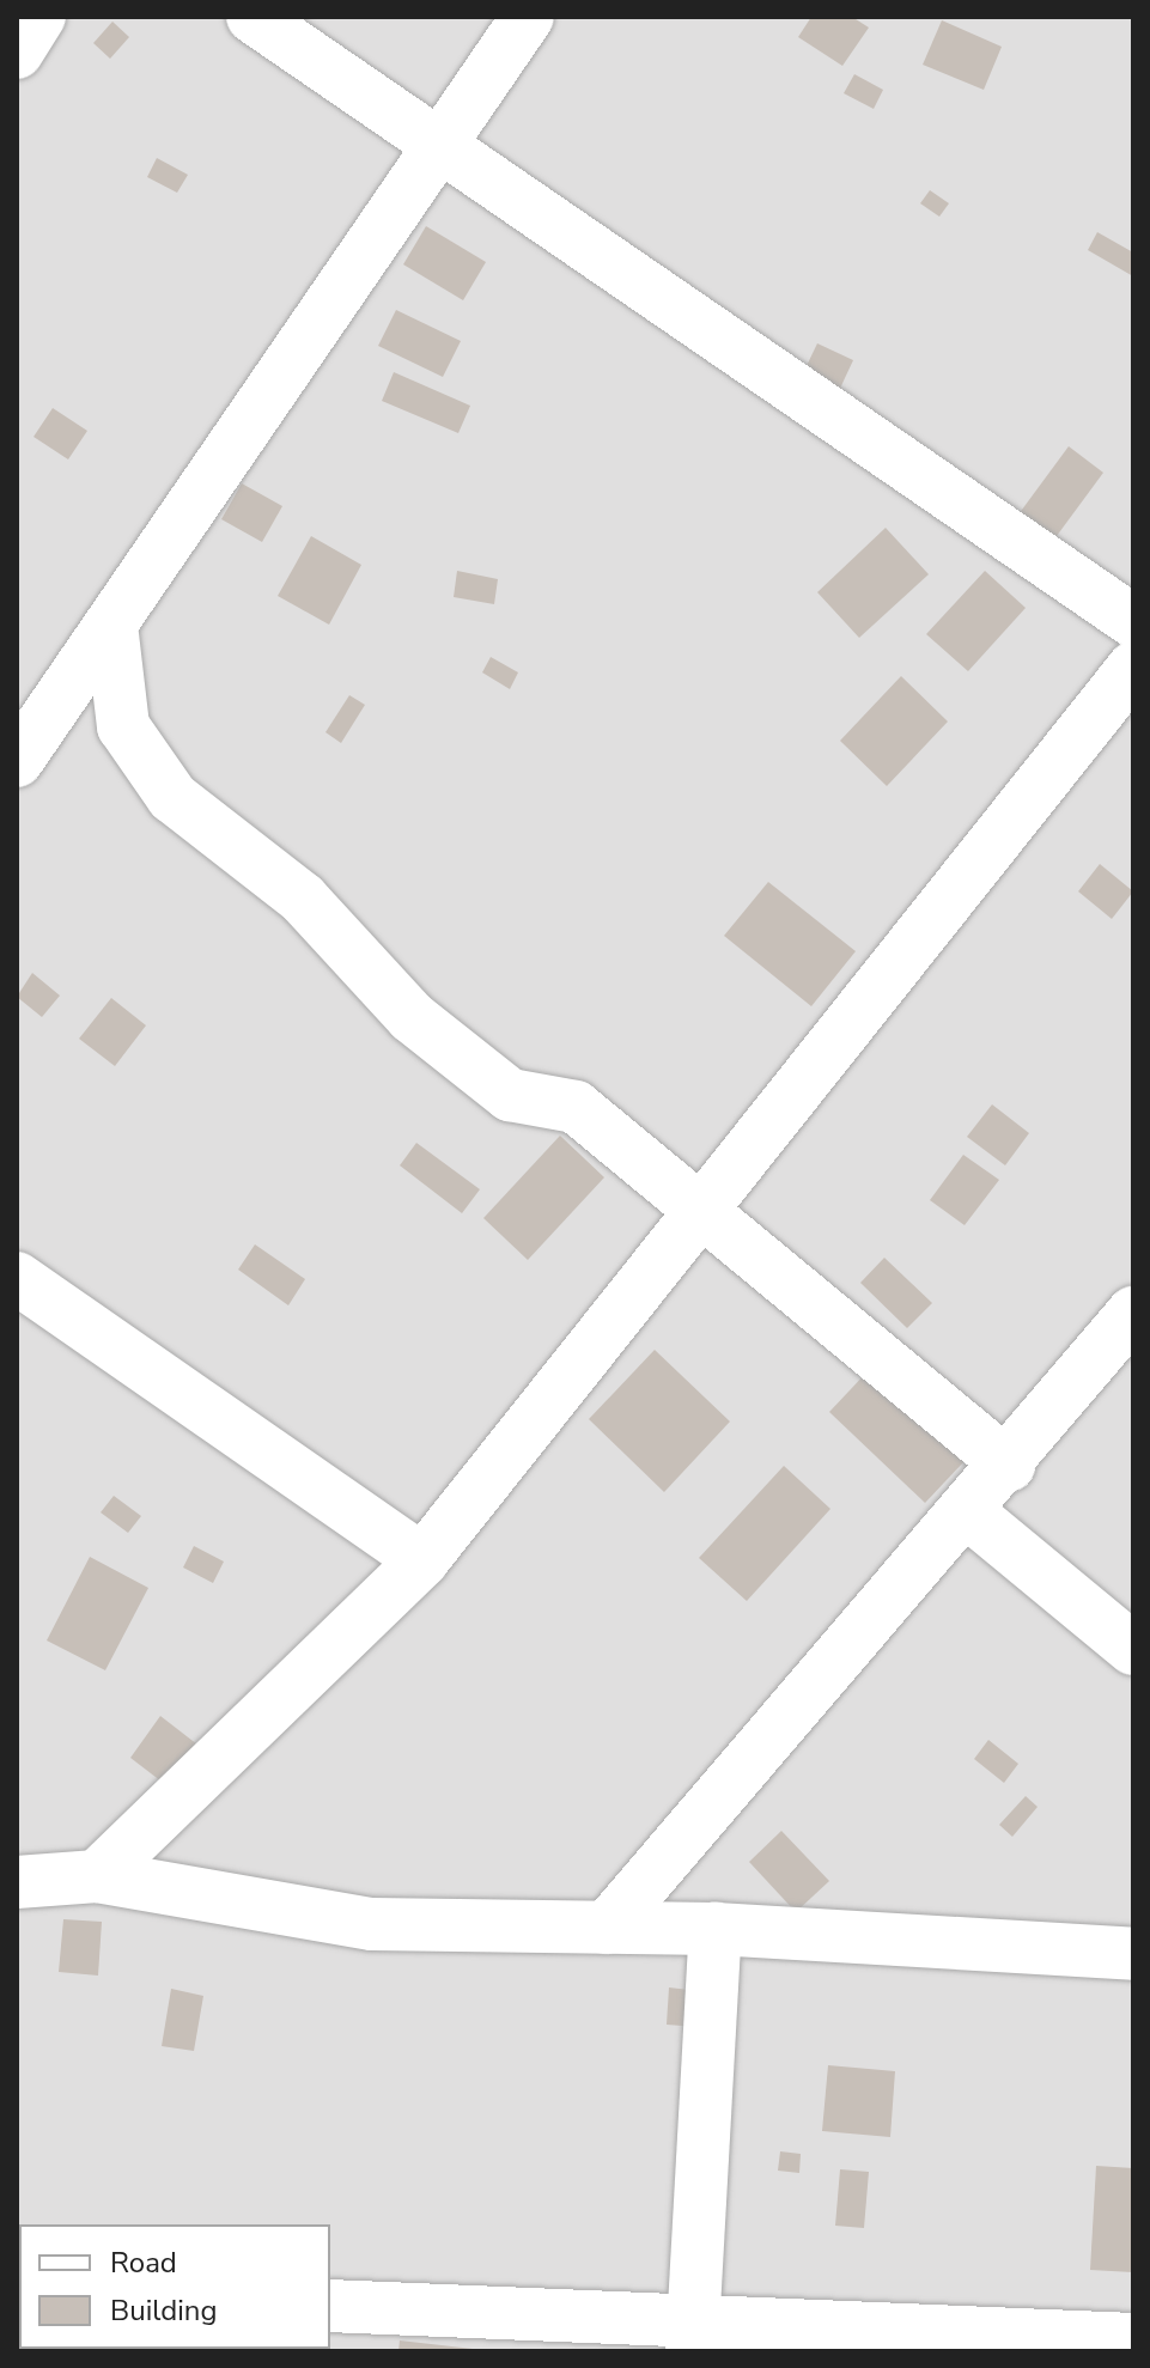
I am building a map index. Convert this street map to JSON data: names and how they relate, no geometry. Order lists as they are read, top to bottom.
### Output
{
  "legend": ["Road", "Building"]
}
